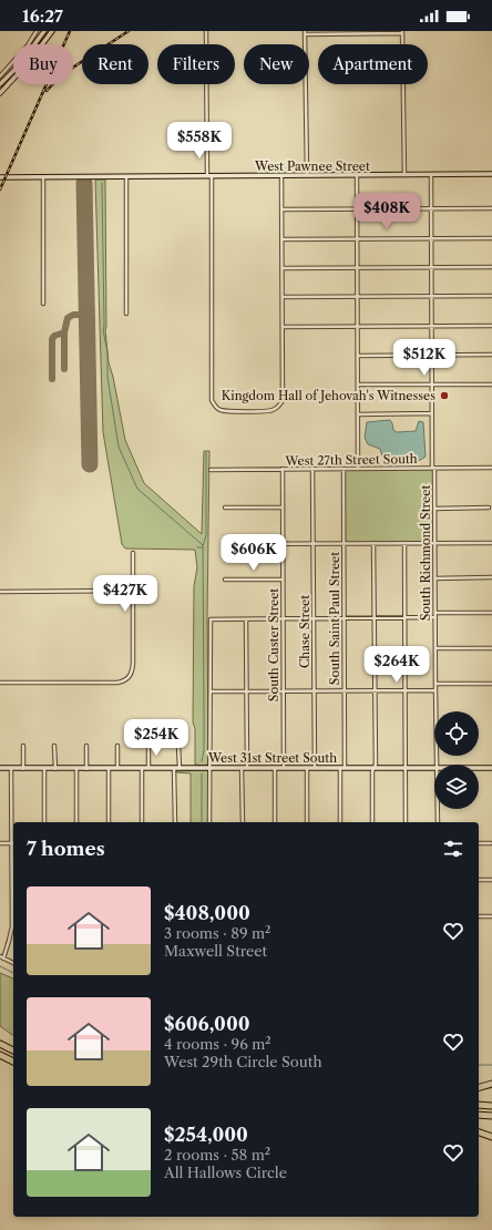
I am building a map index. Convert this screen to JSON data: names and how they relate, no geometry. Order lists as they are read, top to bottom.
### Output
{
  "streets": {
    "main road": ["West Pawnee Street", "West 31st Street South"],
    "street": [
      "West 27th Street South",
      "South Richmond Street",
      "South Saint Paul Street",
      "Chase Street",
      "South Custer Street"
    ]
  },
  "crossings": [
    ["West Pawnee Street", "South Richmond Street"],
    ["West 27th Street South", "South Richmond Street"],
    ["West 27th Street South", "South Saint Paul Street"],
    ["West 27th Street South", "Chase Street"],
    ["West 27th Street South", "South Custer Street"],
    ["South Saint Paul Street", "West 31st Street South"],
    ["Chase Street", "West 31st Street South"],
    ["South Custer Street", "West 31st Street South"]
  ],
  "places": ["Kingdom Hall of Jehovah's Witnesses"],
  "page": {
    "status": "16:27",
    "chip": [
      "Buy",
      "Rent",
      "Filters",
      "New",
      "Apartment"
    ],
    "price": [
      "$558K",
      "$408K",
      "$512K",
      "$606K",
      "$427K",
      "$264K",
      "$254K"
    ],
    "heading": "7 homes",
    "list": [
      {
        "name": "$408,000",
        "note": "3 rooms · 89 m² · Maxwell Street"
      },
      {
        "name": "$606,000",
        "note": "4 rooms · 96 m² · West 29th Circle South"
      },
      {
        "name": "$254,000",
        "note": "2 rooms · 58 m² · All Hallows Circle"
      }
    ]
  }
}
